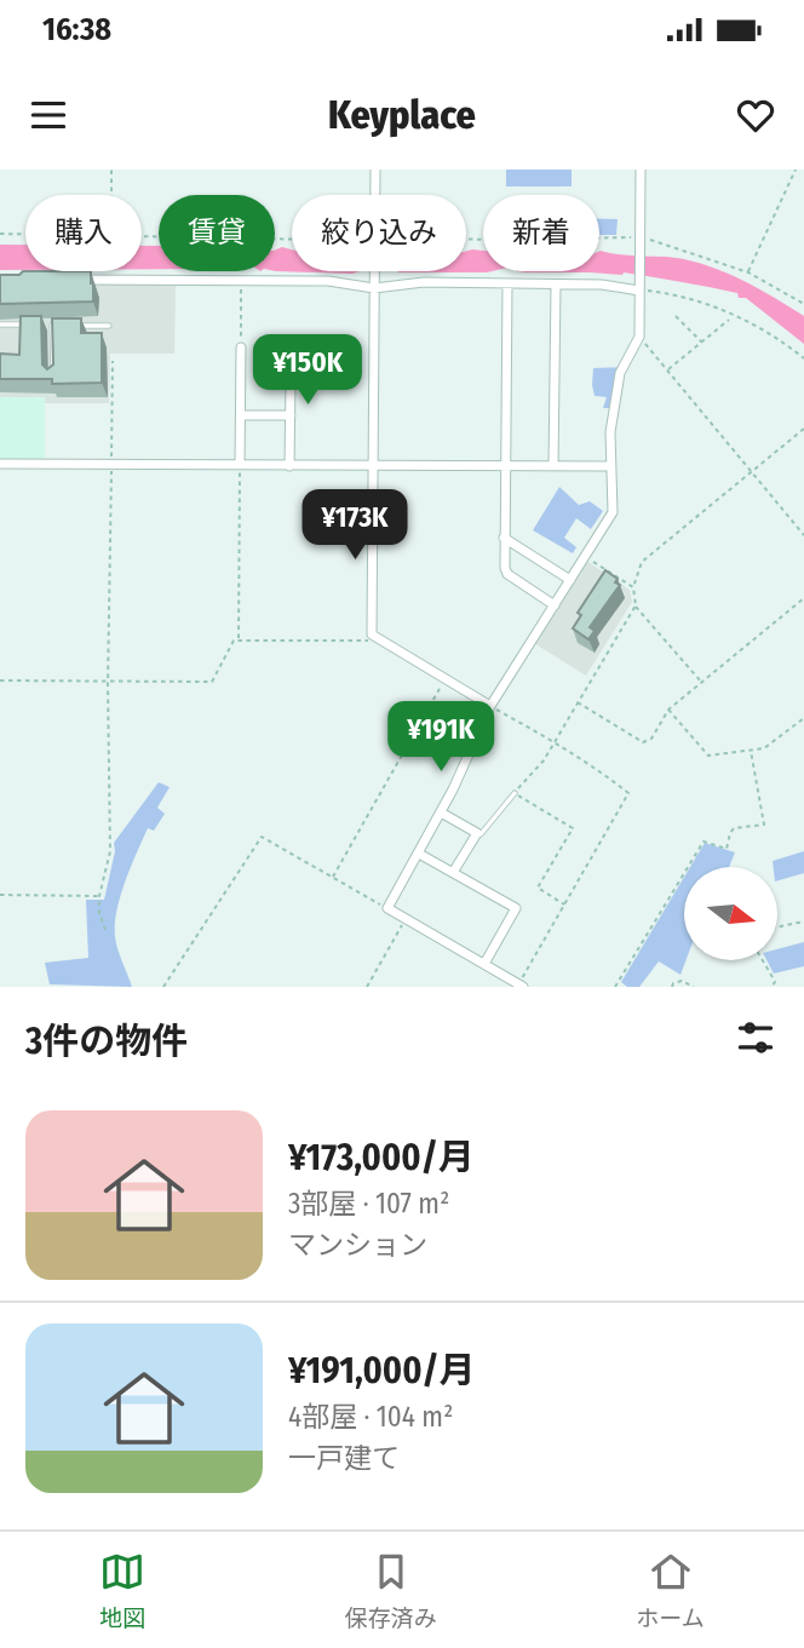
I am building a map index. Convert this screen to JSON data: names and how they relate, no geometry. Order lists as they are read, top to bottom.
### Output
{
  "north": "right",
  "page": {
    "status": "16:38",
    "header": "Keyplace",
    "chip": [
      "購入",
      "賃貸",
      "絞り込み",
      "新着"
    ],
    "price": ["¥150K", "¥173K", "¥191K"],
    "heading": "3件の物件",
    "list": [
      {
        "name": "¥173,000/月",
        "note": "3部屋 · 107 m² · マンション"
      },
      {
        "name": "¥191,000/月",
        "note": "4部屋 · 104 m² · 一戸建て"
      }
    ],
    "tabs": ["地図", "保存済み", "ホーム"]
  }
}
